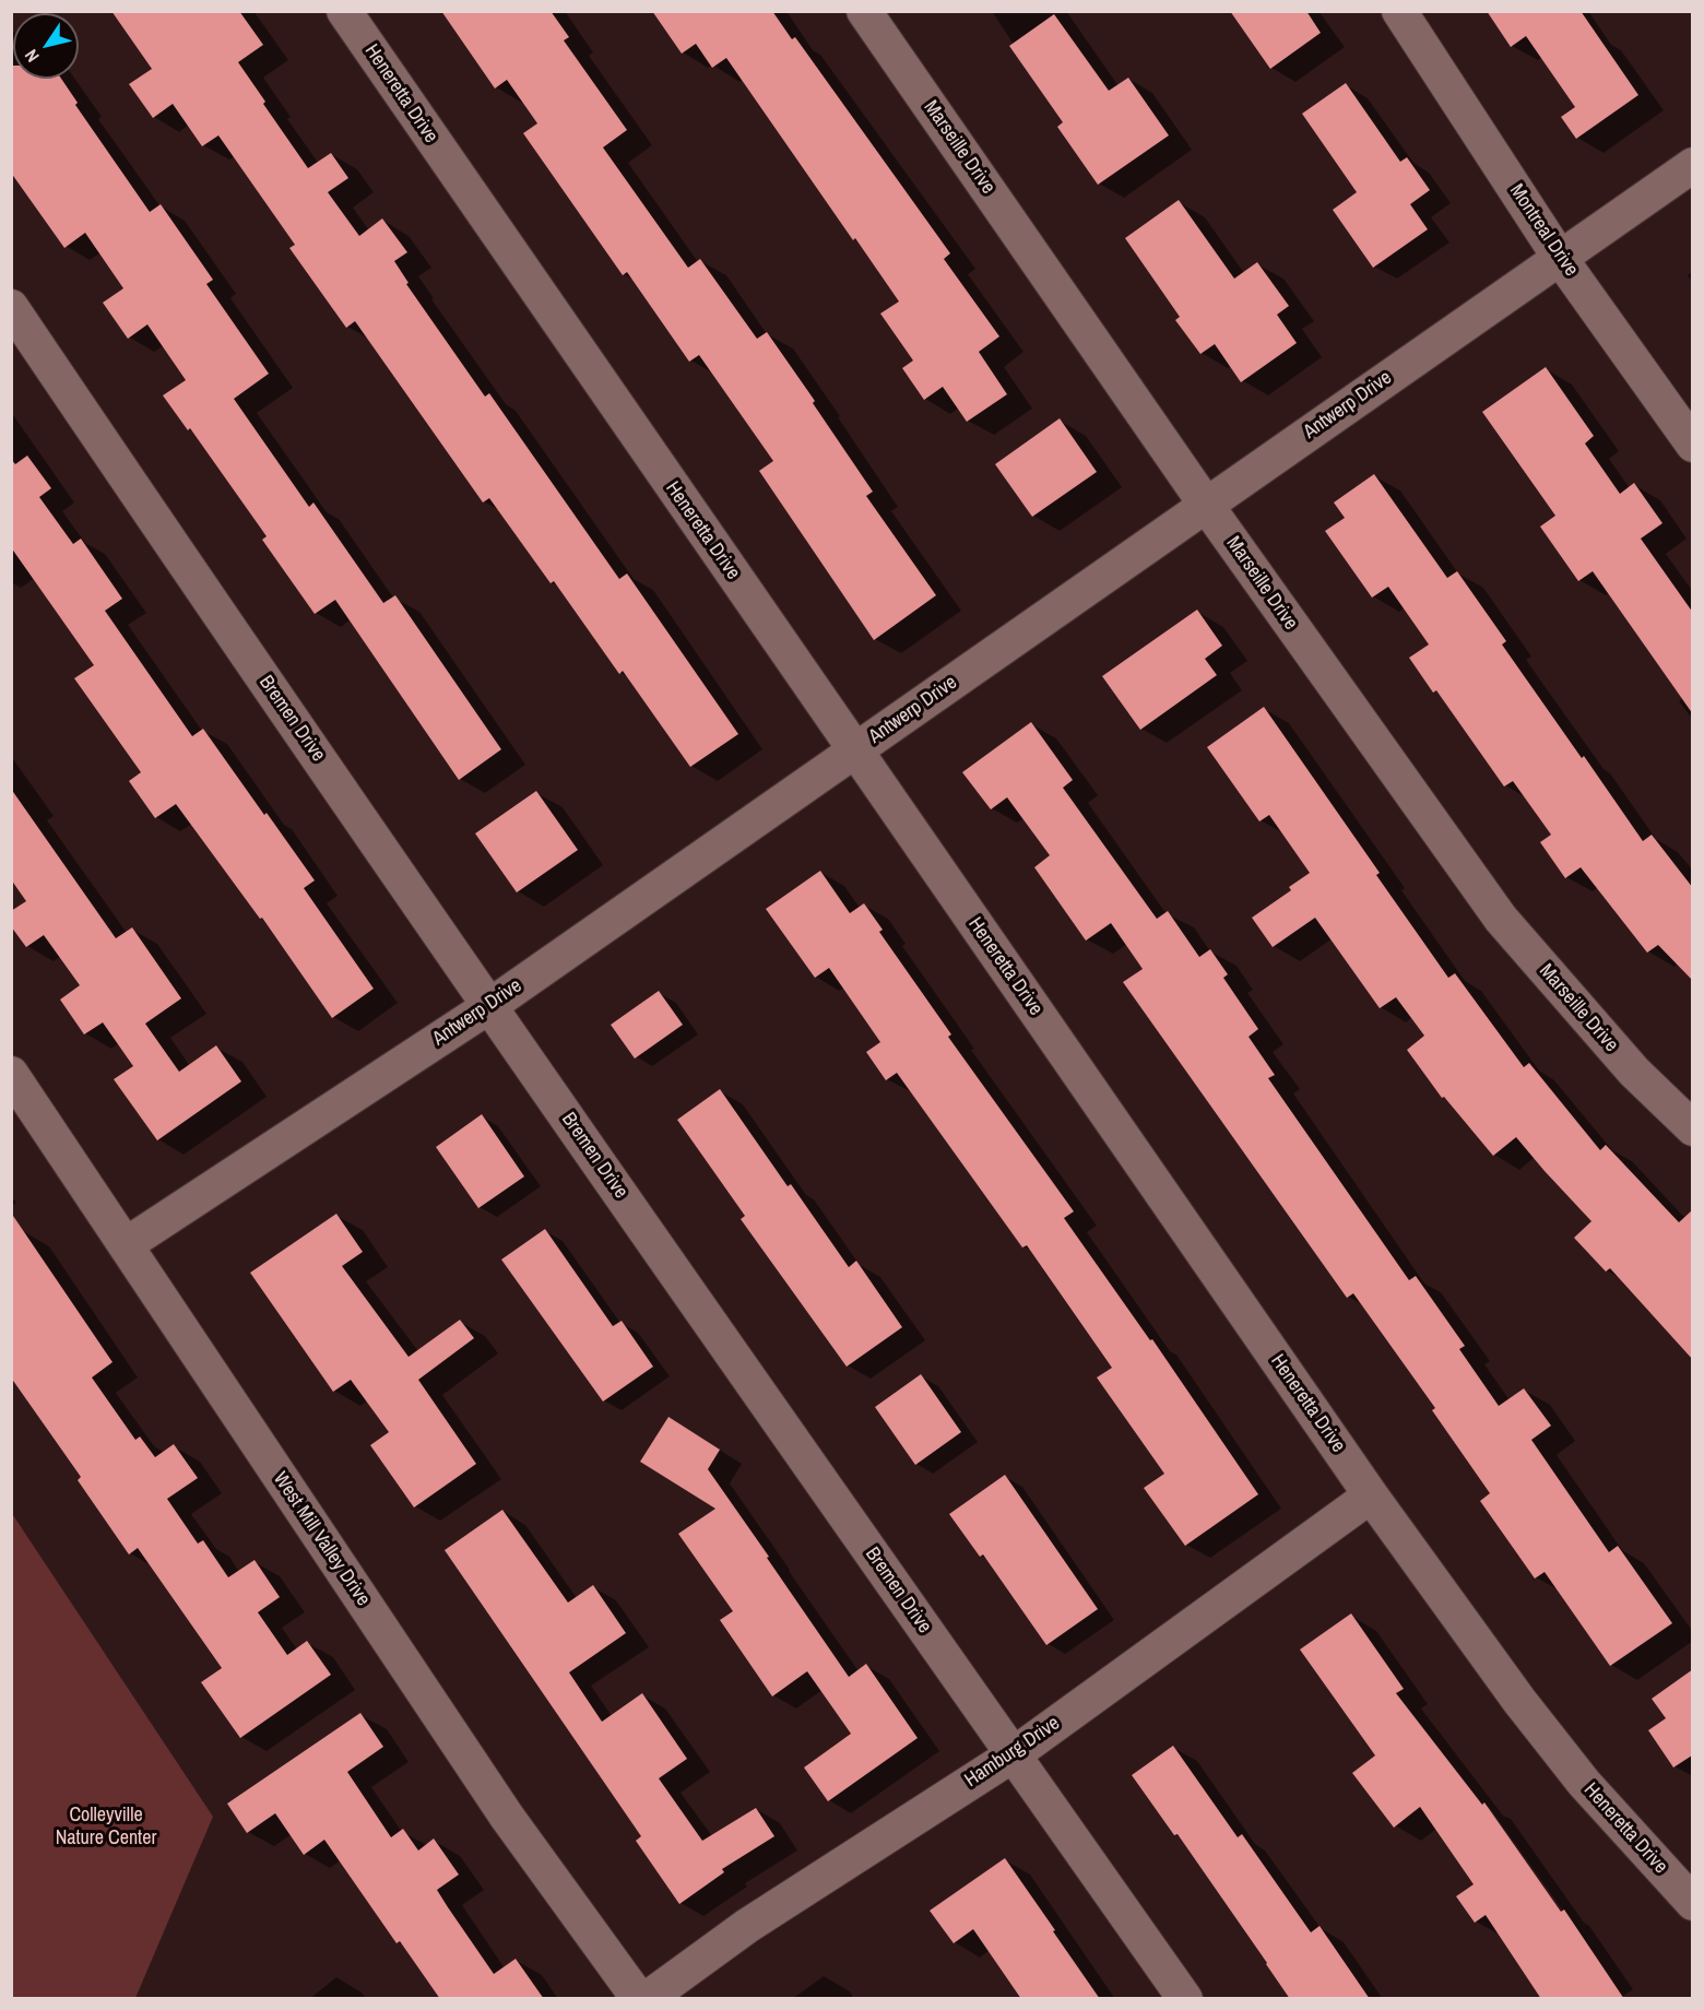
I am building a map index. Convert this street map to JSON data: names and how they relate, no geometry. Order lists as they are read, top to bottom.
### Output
{
  "streets": {
    "street": [
      "Heneretta Drive",
      "Marseille Drive",
      "Montreal Drive",
      "Antwerp Drive",
      "Bremen Drive",
      "West Mill Valley Drive",
      "Hamburg Drive"
    ]
  },
  "crossings": [
    ["Heneretta Drive", "Antwerp Drive"],
    ["Heneretta Drive", "Hamburg Drive"],
    ["Marseille Drive", "Antwerp Drive"],
    ["Montreal Drive", "Antwerp Drive"],
    ["Antwerp Drive", "Bremen Drive"],
    ["Antwerp Drive", "West Mill Valley Drive"],
    ["Bremen Drive", "Hamburg Drive"]
  ],
  "parks": ["Colleyville Nature Center"],
  "north": "bottom left"
}
